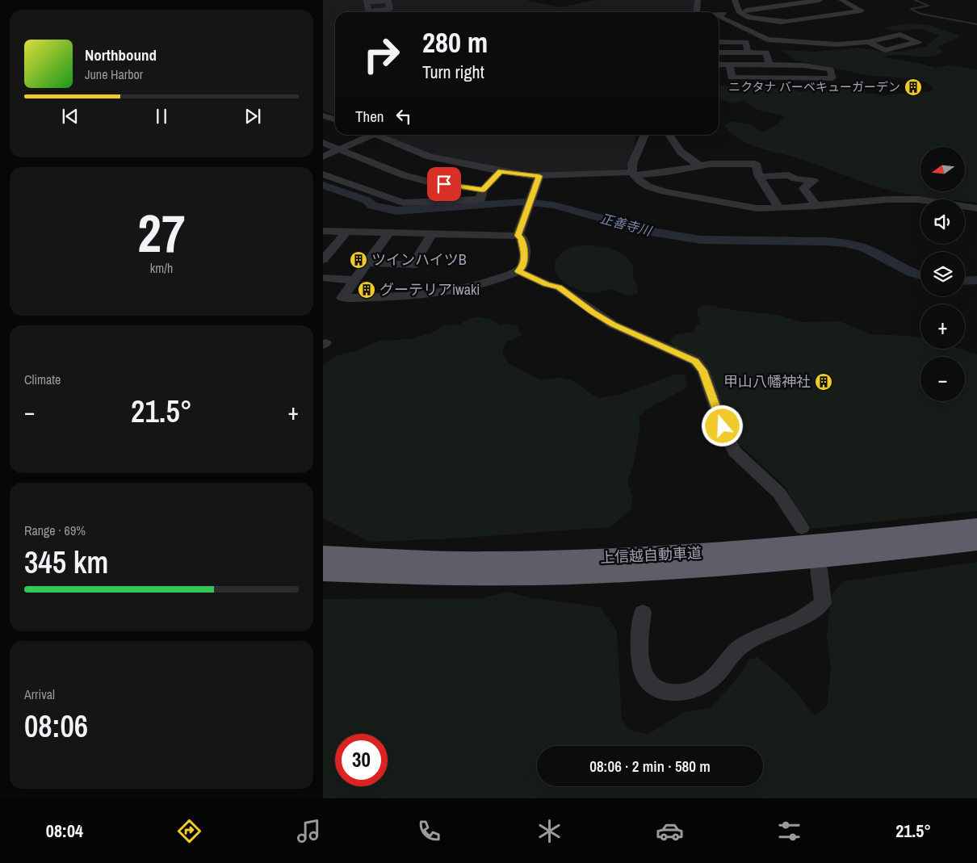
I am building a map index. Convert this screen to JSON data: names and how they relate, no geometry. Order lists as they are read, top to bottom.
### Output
{
  "streets": {
    "highway": ["上信越自動車道"]
  },
  "water": ["正善寺川"],
  "places": {
    "building": [
      "ニクタナ バーベキューガーデン",
      "ツインハイツB",
      "グーテリアiwaki",
      "甲山八幡神社"
    ]
  },
  "north": "left",
  "page": {
    "turn": ["280 m", "Turn right"],
    "song": ["Northbound", "June Harbor"],
    "then": "Then",
    "map_buttons": ["+", "−"],
    "tile": [
      ["27", "km/h"],
      "Climate",
      ["Range · 69%", "345 km"],
      ["Arrival", "08:06"]
    ],
    "heat": ["−", "21.5°", "+"],
    "limit": "30",
    "trip": "08:06 · 2 min · 580 m",
    "tabs": ["08:04", "21.5°"]
  }
}
